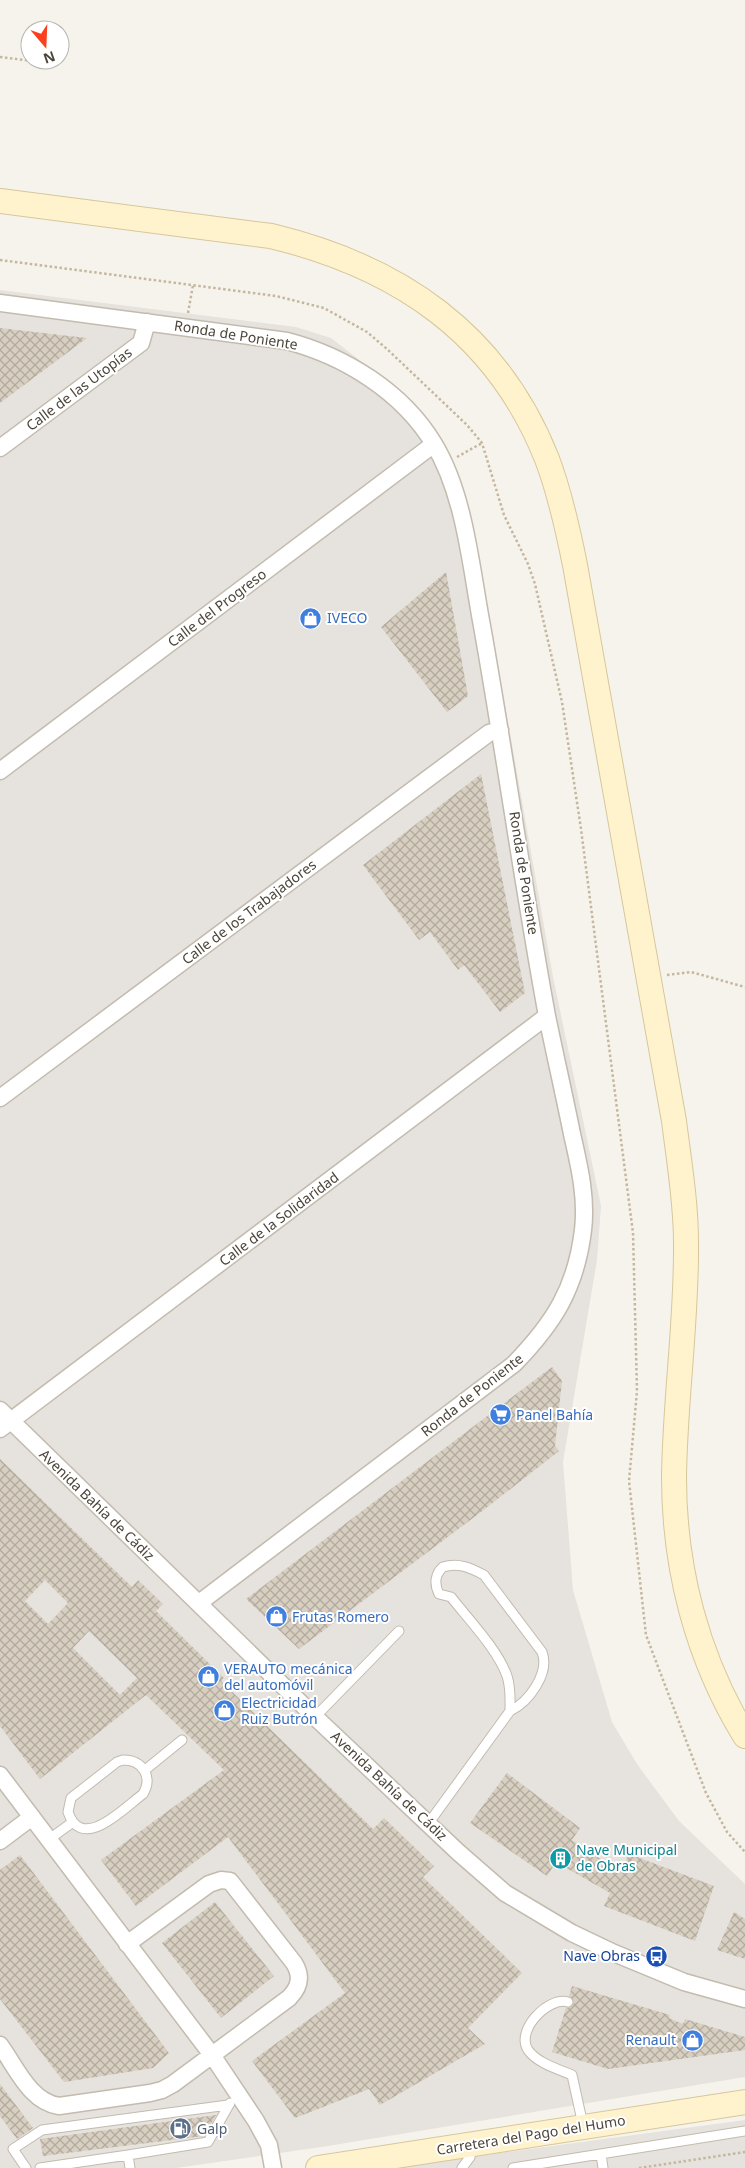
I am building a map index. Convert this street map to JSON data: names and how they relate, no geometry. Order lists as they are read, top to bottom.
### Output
{
  "streets": {
    "main road": ["Carretera del Pago del Humo"],
    "street": [
      "Ronda de Poniente",
      "Calle de las Utopías",
      "Calle del Progreso",
      "Calle de los Trabajadores",
      "Calle de la Solidaridad",
      "Avenida Bahía de Cádiz"
    ]
  },
  "crossings": [
    ["Ronda de Poniente", "Calle de las Utopías"],
    ["Ronda de Poniente", "Calle del Progreso"],
    ["Ronda de Poniente", "Calle de los Trabajadores"],
    ["Ronda de Poniente", "Calle de la Solidaridad"],
    ["Ronda de Poniente", "Avenida Bahía de Cádiz"],
    ["Calle de la Solidaridad", "Avenida Bahía de Cádiz"]
  ],
  "places": {
    "shop": [
      "IVECO",
      "Frutas Romero",
      "VERAUTO mecánica del automóvil",
      "Electricidad Ruiz Butrón",
      "Renault"
    ],
    "supermarket": ["Panel Bahía"],
    "building": ["Nave Municipal de Obras"],
    "bus stop": ["Nave Obras"],
    "fuel station": ["Galp"]
  },
  "north": "bottom"
}
